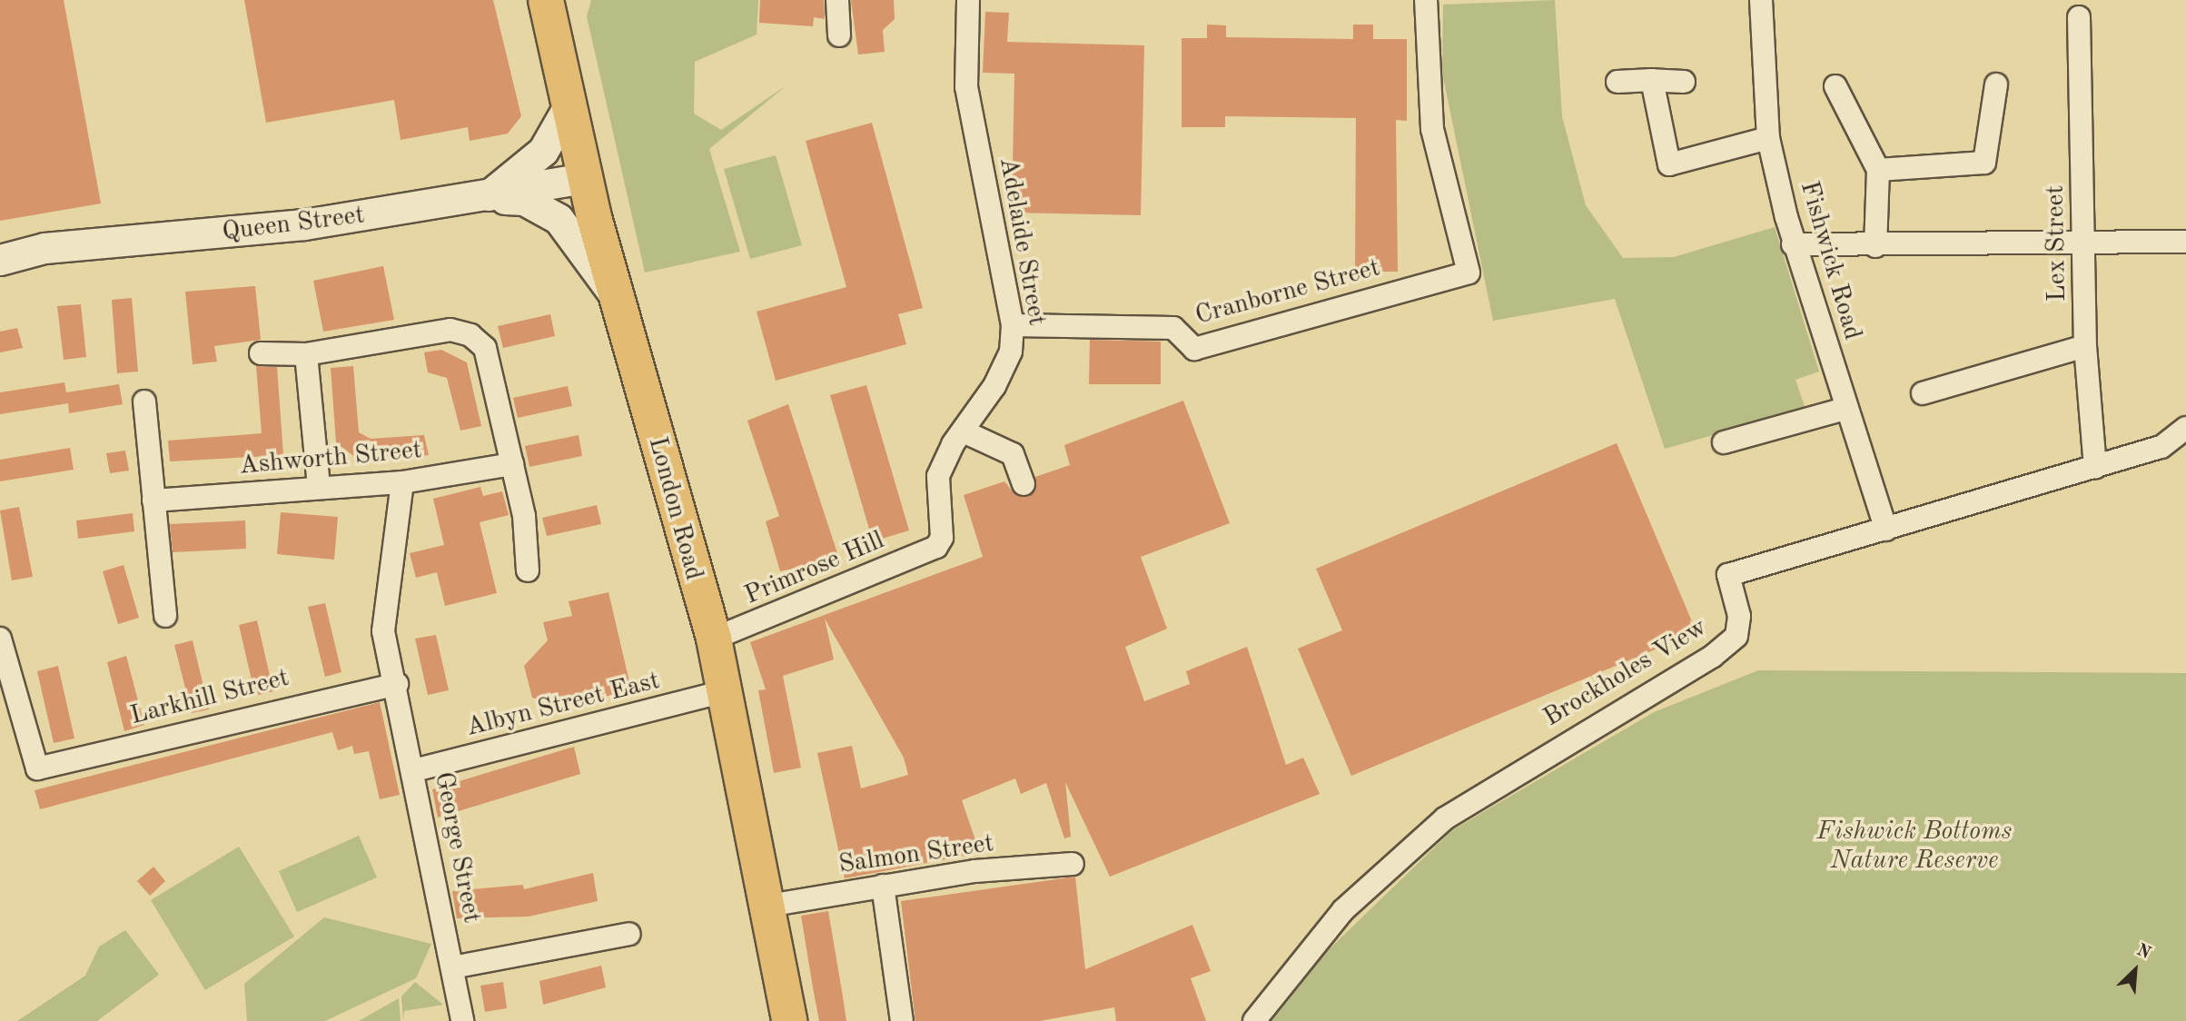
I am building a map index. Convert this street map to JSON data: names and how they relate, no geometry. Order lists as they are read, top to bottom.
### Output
{
  "streets": {
    "highway": ["London Road"],
    "street": [
      "Queen Street",
      "Adelaide Street",
      "Lex Street",
      "Fishwick Road",
      "Cranborne Street",
      "Ashworth Street",
      "Primrose Hill",
      "Brockholes View",
      "Larkhill Street",
      "Albyn Street East",
      "George Street",
      "Salmon Street"
    ]
  },
  "crossings": [
    ["Queen Street", "London Road"],
    ["Adelaide Street", "Cranborne Street"],
    ["Adelaide Street", "Primrose Hill"],
    ["Lex Street", "Brockholes View"],
    ["Fishwick Road", "Brockholes View"],
    ["Ashworth Street", "George Street"],
    ["London Road", "Primrose Hill"],
    ["London Road", "Albyn Street East"],
    ["London Road", "Salmon Street"],
    ["Larkhill Street", "George Street"],
    ["Albyn Street East", "George Street"]
  ],
  "parks": ["Fishwick Bottoms Nature Reserve"],
  "north": "top right"
}
